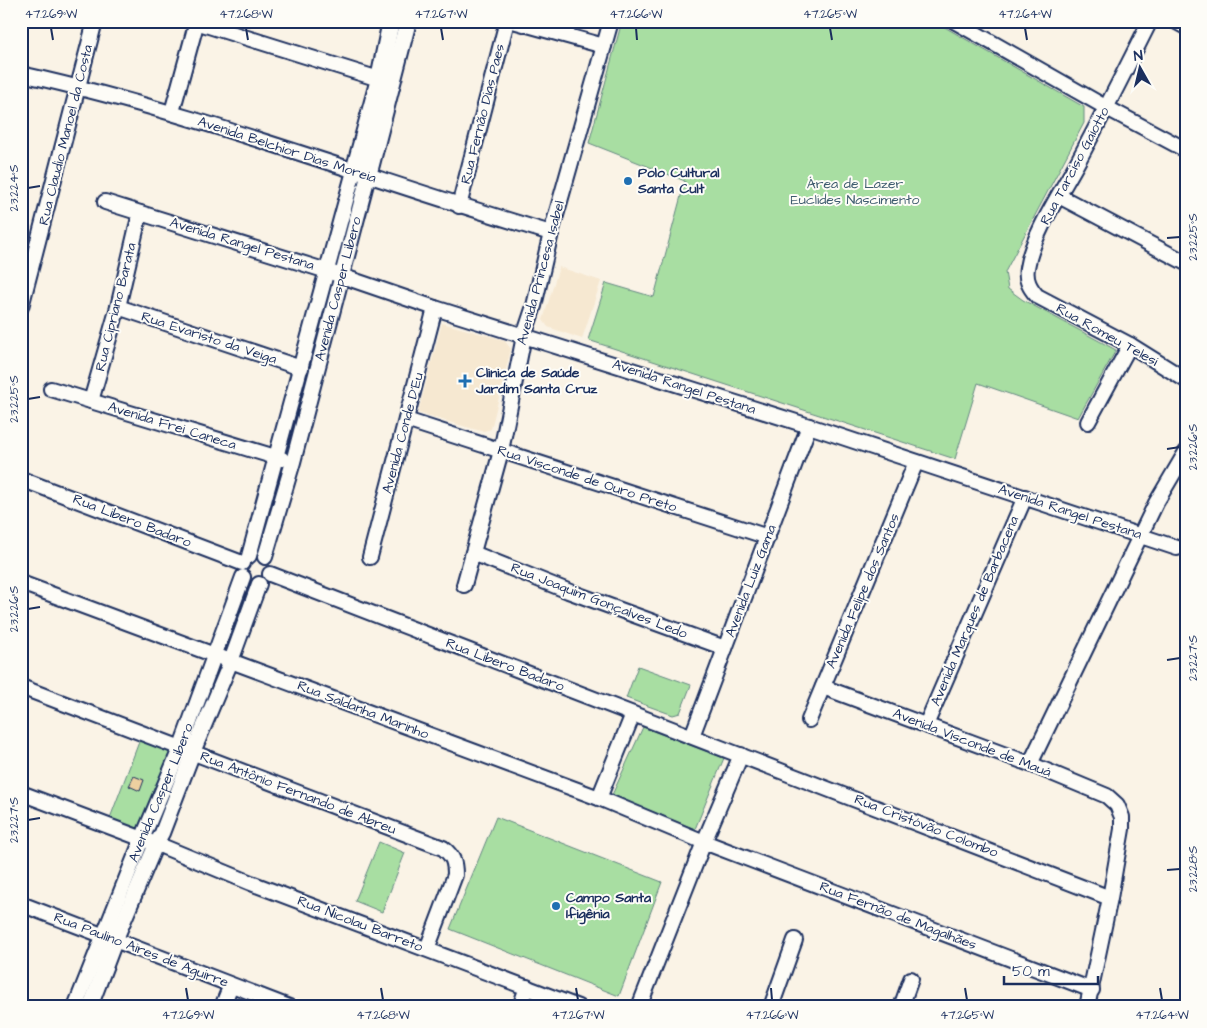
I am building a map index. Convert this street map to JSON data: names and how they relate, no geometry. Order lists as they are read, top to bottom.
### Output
{
  "streets": {
    "street": [
      "Rua Fernão Dias Paes",
      "Rua Claudio Manoel da Costa",
      "Avenida Belchior Dias Moreia",
      "Rua Tarciso Gaiotto",
      "Avenida Rangel Pestana",
      "Avenida Princesa Isabel",
      "Avenida Casper Libero",
      "Rua Cipriano Barata",
      "Rua Romeu Telesi",
      "Rua Evaristo da Veiga",
      "Avenida Frei Caneca",
      "Avenida Conde D'Eu",
      "Rua Visconde de Ouro Preto",
      "Rua Libero Badaro",
      "Avenida Luiz Gama",
      "Avenida Felipe dos Santos",
      "Rua Joaquim Gonçalves Ledo",
      "Avenida Marques de Barbacena",
      "Rua Saldanha Marinho",
      "Avenida Visconde de Mauá",
      "Rua Antônio Fernando de Abreu",
      "Rua Cristóvão Colombo",
      "Rua Fernão de Magalhães",
      "Rua Nicolau Barreto",
      "Rua Paulino Aires de Aguirre"
    ]
  },
  "crossings": [
    ["Rua Fernão Dias Paes", "Avenida Belchior Dias Moreia"],
    ["Rua Claudio Manoel da Costa", "Avenida Belchior Dias Moreia"],
    ["Avenida Belchior Dias Moreia", "Avenida Princesa Isabel"],
    ["Avenida Belchior Dias Moreia", "Avenida Casper Libero"],
    ["Rua Tarciso Gaiotto", "Rua Romeu Telesi"],
    ["Avenida Rangel Pestana", "Avenida Princesa Isabel"],
    ["Avenida Rangel Pestana", "Avenida Casper Libero"],
    ["Avenida Rangel Pestana", "Rua Cipriano Barata"],
    ["Avenida Rangel Pestana", "Avenida Conde D'Eu"],
    ["Avenida Rangel Pestana", "Avenida Luiz Gama"],
    ["Avenida Rangel Pestana", "Avenida Felipe dos Santos"],
    ["Avenida Rangel Pestana", "Avenida Marques de Barbacena"],
    ["Avenida Princesa Isabel", "Rua Visconde de Ouro Preto"],
    ["Avenida Princesa Isabel", "Rua Joaquim Gonçalves Ledo"],
    ["Avenida Casper Libero", "Rua Evaristo da Veiga"],
    ["Avenida Casper Libero", "Avenida Frei Caneca"],
    ["Avenida Casper Libero", "Rua Libero Badaro"],
    ["Avenida Casper Libero", "Rua Saldanha Marinho"],
    ["Avenida Casper Libero", "Rua Antônio Fernando de Abreu"],
    ["Avenida Casper Libero", "Rua Nicolau Barreto"],
    ["Avenida Casper Libero", "Rua Paulino Aires de Aguirre"],
    ["Rua Cipriano Barata", "Rua Evaristo da Veiga"],
    ["Rua Cipriano Barata", "Avenida Frei Caneca"],
    ["Avenida Conde D'Eu", "Rua Visconde de Ouro Preto"],
    ["Rua Visconde de Ouro Preto", "Avenida Luiz Gama"],
    ["Rua Libero Badaro", "Avenida Luiz Gama"],
    ["Rua Libero Badaro", "Rua Cristóvão Colombo"],
    ["Avenida Luiz Gama", "Rua Joaquim Gonçalves Ledo"],
    ["Avenida Felipe dos Santos", "Avenida Visconde de Mauá"],
    ["Avenida Marques de Barbacena", "Avenida Visconde de Mauá"],
    ["Rua Saldanha Marinho", "Rua Fernão de Magalhães"],
    ["Avenida Visconde de Mauá", "Rua Cristóvão Colombo"],
    ["Rua Antônio Fernando de Abreu", "Rua Nicolau Barreto"]
  ],
  "parks": ["Área de Lazer Euclides Nascimento"],
  "places": {
    "other": ["Polo Cultural Santa Cult", "Campo Santa Ifigênia"],
    "health": ["Clinica de Saúde Jardim Santa Cruz"]
  },
  "scale_bar": "50 m",
  "north": "top",
  "coordinates": [
    "47.269°W",
    "47.268°W",
    "47.267°W",
    "47.266°W",
    "47.265°W",
    "47.264°W",
    "23.224°S",
    "23.225°S",
    "23.226°S",
    "23.227°S",
    "23.228°S"
  ]
}
